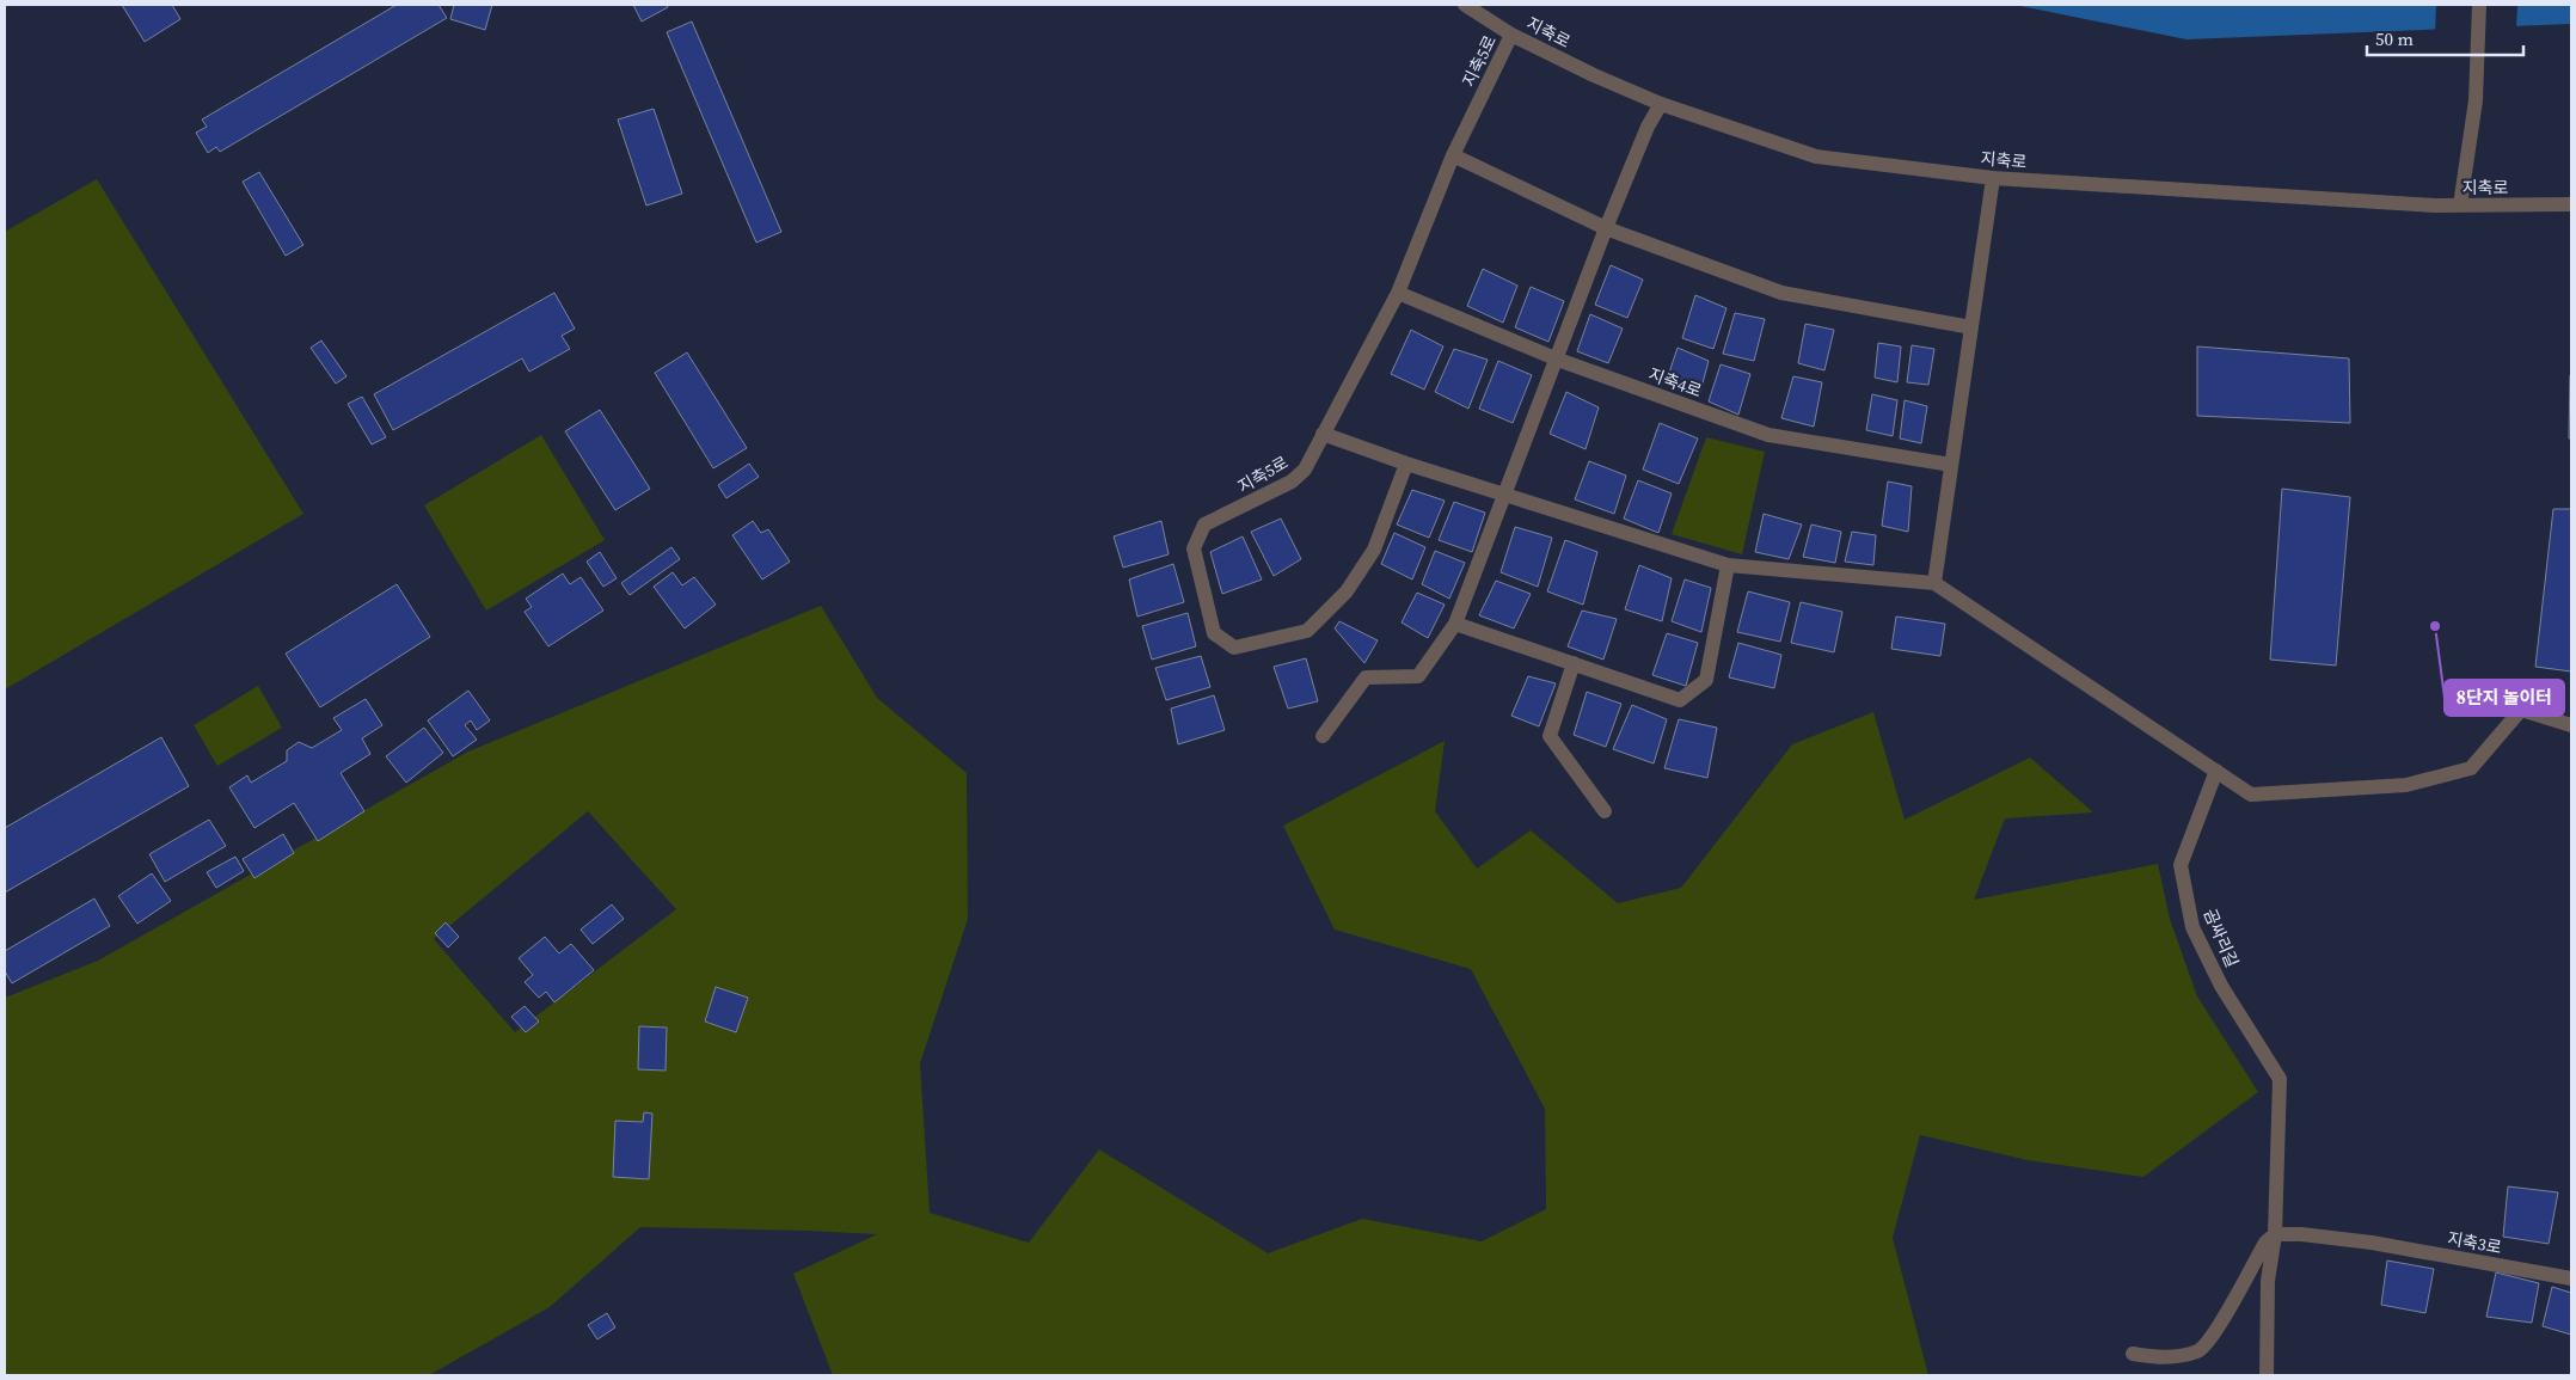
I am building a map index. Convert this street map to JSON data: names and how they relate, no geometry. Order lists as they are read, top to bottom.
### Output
{
  "streets": {
    "street": [
      "지축로",
      "지축5로",
      "지축4로",
      "곰싸리길",
      "지축3로"
    ]
  },
  "crossings": [
    ["지축로", "지축5로"],
    ["지축5로", "지축4로"],
    ["곰싸리길", "지축3로"]
  ],
  "places": ["8단지 놀이터"],
  "scale_bar": "50 m"
}
